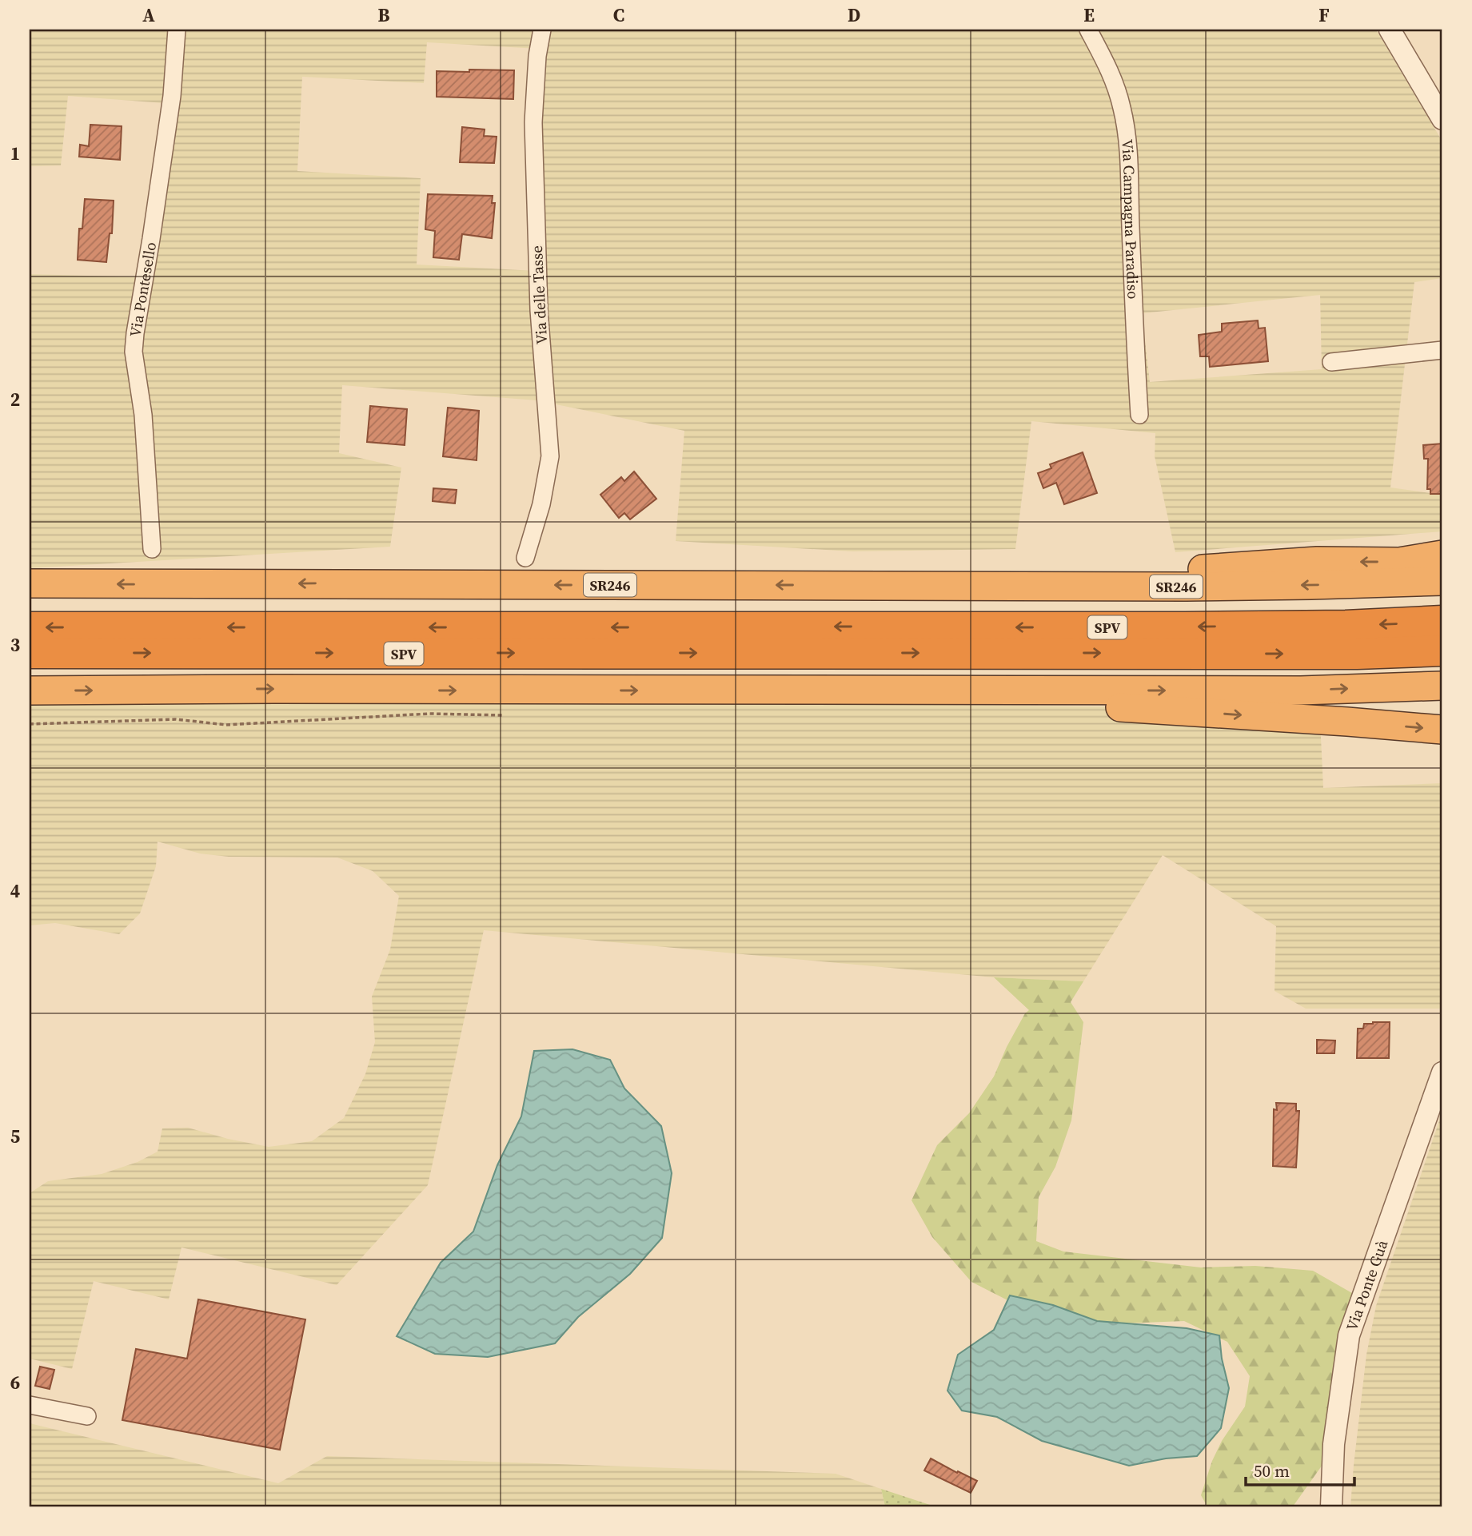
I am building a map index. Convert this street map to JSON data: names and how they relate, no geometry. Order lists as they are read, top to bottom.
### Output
{
  "streets": {
    "highway": ["SR246", "SPV"],
    "street": [
      "Via Campagna Paradiso",
      "Via Pontesello",
      "Via delle Tasse",
      "Via Ponte Guà"
    ]
  },
  "scale_bar": "50 m",
  "grid": {
    "columns": [
      "A",
      "B",
      "C",
      "D",
      "E",
      "F"
    ],
    "rows": [
      "1",
      "2",
      "3",
      "4",
      "5",
      "6"
    ]
  }
}
